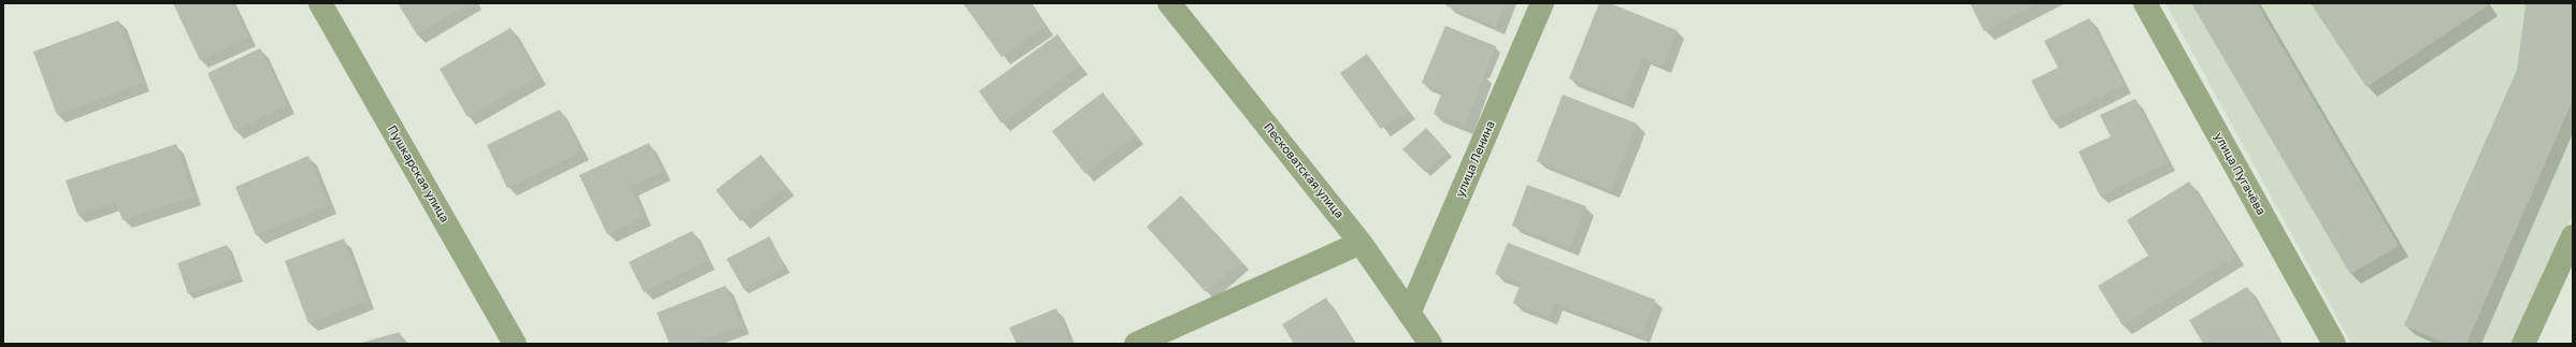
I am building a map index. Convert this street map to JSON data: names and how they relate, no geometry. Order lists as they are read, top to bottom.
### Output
{
  "streets": {
    "street": [
      "улица Ленина",
      "Песковатская улица",
      "Пушкарская улица",
      "улица Пугачёва"
    ]
  },
  "crossings": [
    ["улица Ленина", "Песковатская улица"]
  ]
}
